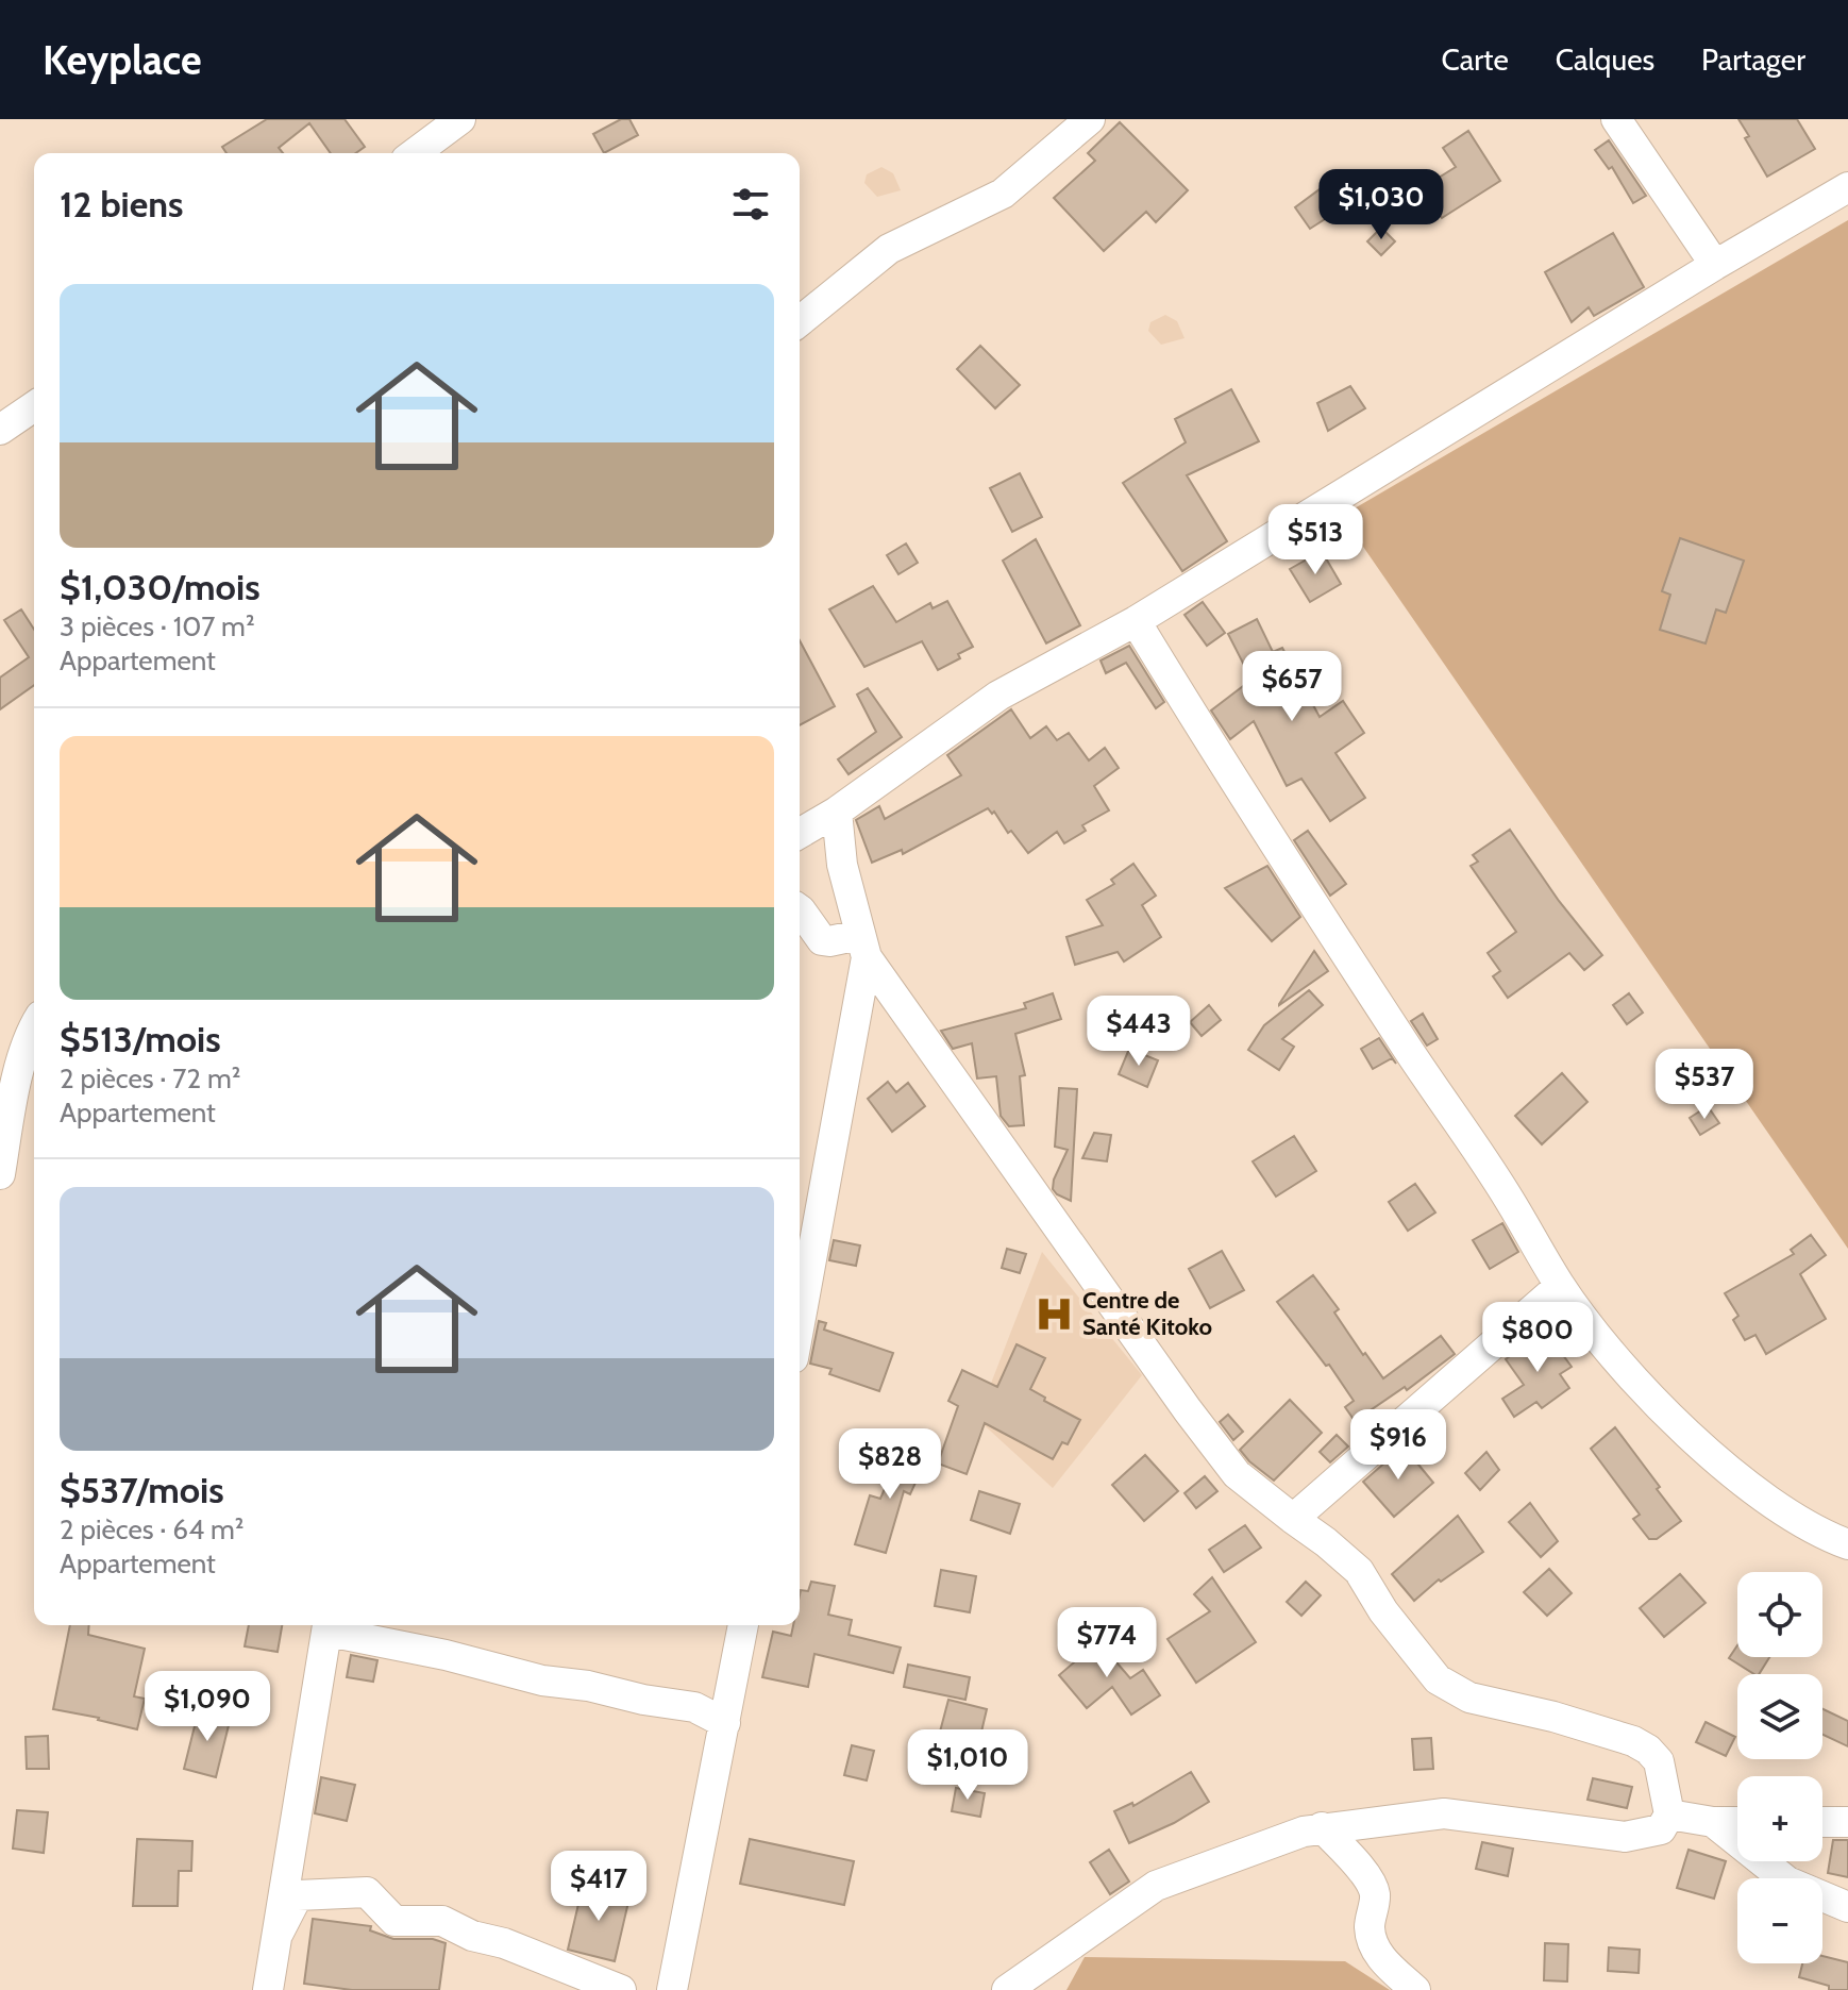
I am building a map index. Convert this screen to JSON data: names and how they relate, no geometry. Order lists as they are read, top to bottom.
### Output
{
  "places": {
    "hospital": ["Centre de Santé Kitoko"]
  },
  "page": {
    "header": "Keyplace",
    "nav": ["Carte", "Calques", "Partager"],
    "heading": "12 biens",
    "price": [
      "$1,030",
      "$513",
      "$657",
      "$443",
      "$537",
      "$800",
      "$916",
      "$828",
      "$774",
      "$1,090",
      "$1,010",
      "$417"
    ],
    "list": [
      {
        "name": "$1,030/mois",
        "note": "3 pièces · 107 m² · Appartement"
      },
      {
        "name": "$513/mois",
        "note": "2 pièces · 72 m² · Appartement"
      },
      {
        "name": "$537/mois",
        "note": "2 pièces · 64 m² · Appartement"
      }
    ],
    "map_buttons": ["+", "−"]
  }
}
